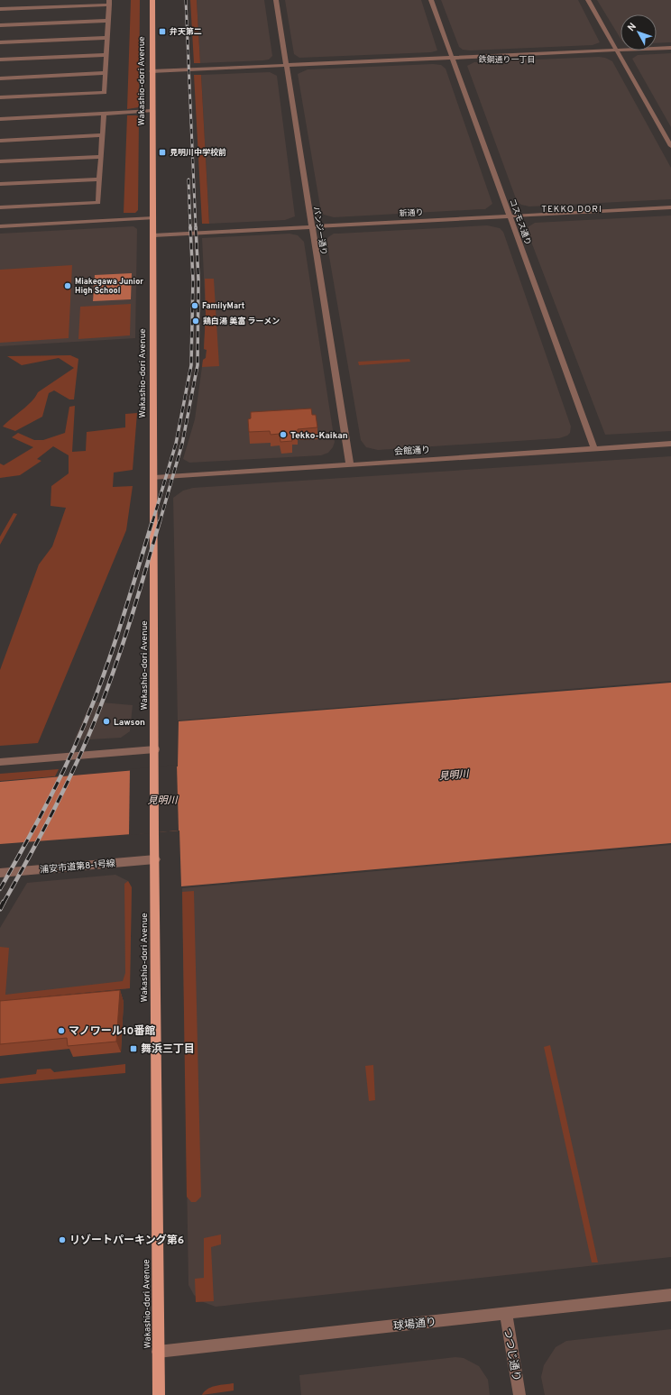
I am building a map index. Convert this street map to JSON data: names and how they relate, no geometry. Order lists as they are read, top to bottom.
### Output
{
  "streets": {
    "main road": ["Wakashio-dori Avenue"],
    "street": [
      "新通り",
      "コスモス通り",
      "パンジー通り",
      "会館通り",
      "浦安市道第8-1号線",
      "球場通り",
      "つつじ通り"
    ]
  },
  "crossings": [
    ["Wakashio-dori Avenue", "新通り"],
    ["Wakashio-dori Avenue", "会館通り"],
    ["Wakashio-dori Avenue", "浦安市道第8-1号線"],
    ["Wakashio-dori Avenue", "球場通り"],
    ["新通り", "コスモス通り"],
    ["新通り", "パンジー通り"],
    ["コスモス通り", "会館通り"],
    ["パンジー通り", "会館通り"],
    ["球場通り", "つつじ通り"]
  ],
  "districts": ["鉄鋼通り一丁目", "TEKKO DORI"],
  "water": ["見明川"],
  "places": {
    "transit": ["弁天第二", "見明川中学校前", "舞浜三丁目"],
    "other": [
      "Miakegawa Junior High School",
      "FamilyMart",
      "鶏白湯 美富 ラーメン",
      "Tekko-Kaikan",
      "Lawson",
      "マノワール10番館",
      "リゾートパーキング第6"
    ]
  },
  "north": "top left"
}
